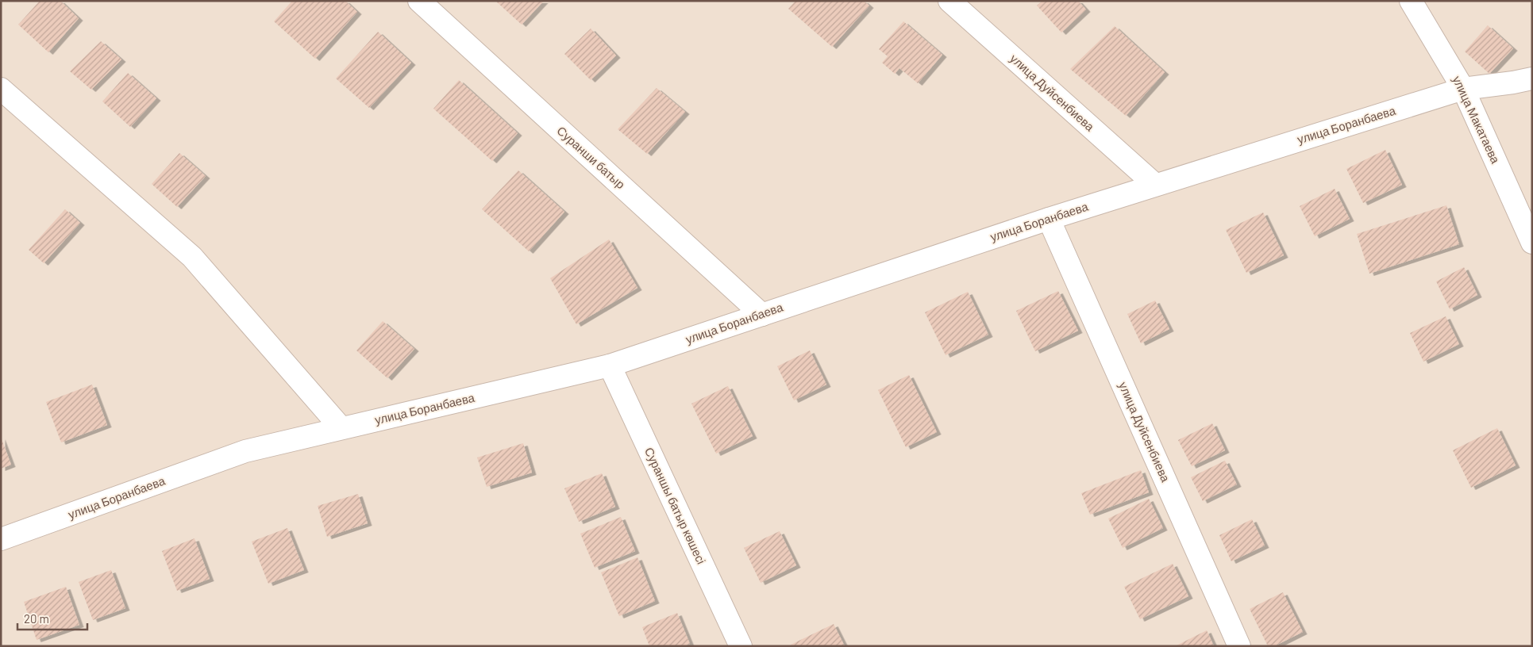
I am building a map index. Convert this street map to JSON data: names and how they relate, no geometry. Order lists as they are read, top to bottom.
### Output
{
  "streets": {
    "street": [
      "улица Дуйсенбиева",
      "улица Макатаева",
      "улица Боранбаева",
      "Суранши батыр",
      "Сураншы батыр көшесі"
    ]
  },
  "crossings": [
    ["улица Дуйсенбиева", "улица Боранбаева"],
    ["улица Макатаева", "улица Боранбаева"],
    ["улица Боранбаева", "Суранши батыр"],
    ["улица Боранбаева", "Сураншы батыр көшесі"]
  ],
  "scale_bar": "20 m"
}
